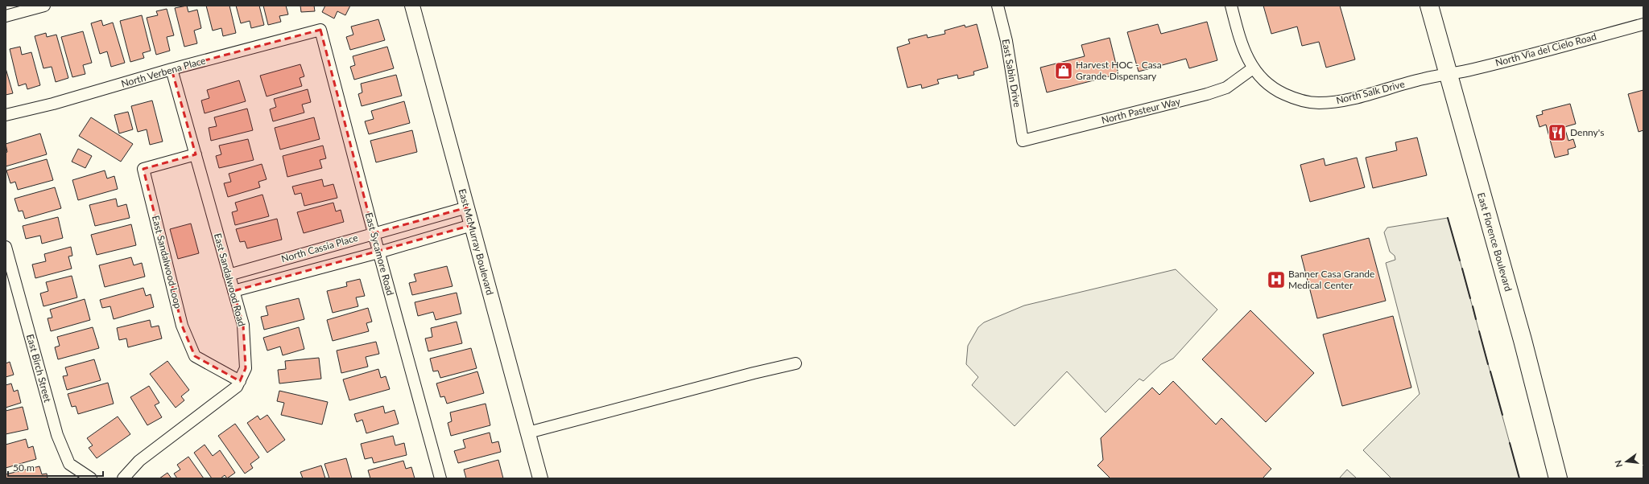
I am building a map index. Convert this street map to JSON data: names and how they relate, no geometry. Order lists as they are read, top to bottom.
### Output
{
  "streets": {
    "main road": ["East Florence Boulevard"],
    "street": [
      "North Via del Cielo Road",
      "North Verbena Place",
      "East Sabin Drive",
      "North Salk Drive",
      "North Pasteur Way",
      "East McMurray Boulevard",
      "North Cassia Place",
      "East Sycamore Road",
      "East Sandalwood Loop",
      "East Sandalwood Road",
      "East Birch Street"
    ]
  },
  "crossings": [
    ["North Via del Cielo Road", "North Salk Drive"],
    ["North Via del Cielo Road", "East Florence Boulevard"],
    ["North Verbena Place", "East Sycamore Road"],
    ["North Verbena Place", "East Sandalwood Road"],
    ["East Sabin Drive", "North Pasteur Way"],
    ["North Salk Drive", "North Pasteur Way"],
    ["North Salk Drive", "East Florence Boulevard"],
    ["East McMurray Boulevard", "North Cassia Place"],
    ["North Cassia Place", "East Sycamore Road"],
    ["North Cassia Place", "East Sandalwood Road"],
    ["East Sandalwood Loop", "East Sandalwood Road"]
  ],
  "places": {
    "shop": ["Harvest HOC - Casa Grande Dispensary"],
    "restaurant": ["Denny's"],
    "hospital": ["Banner Casa Grande Medical Center"]
  },
  "scale_bar": "50 m",
  "north": "left"
}
